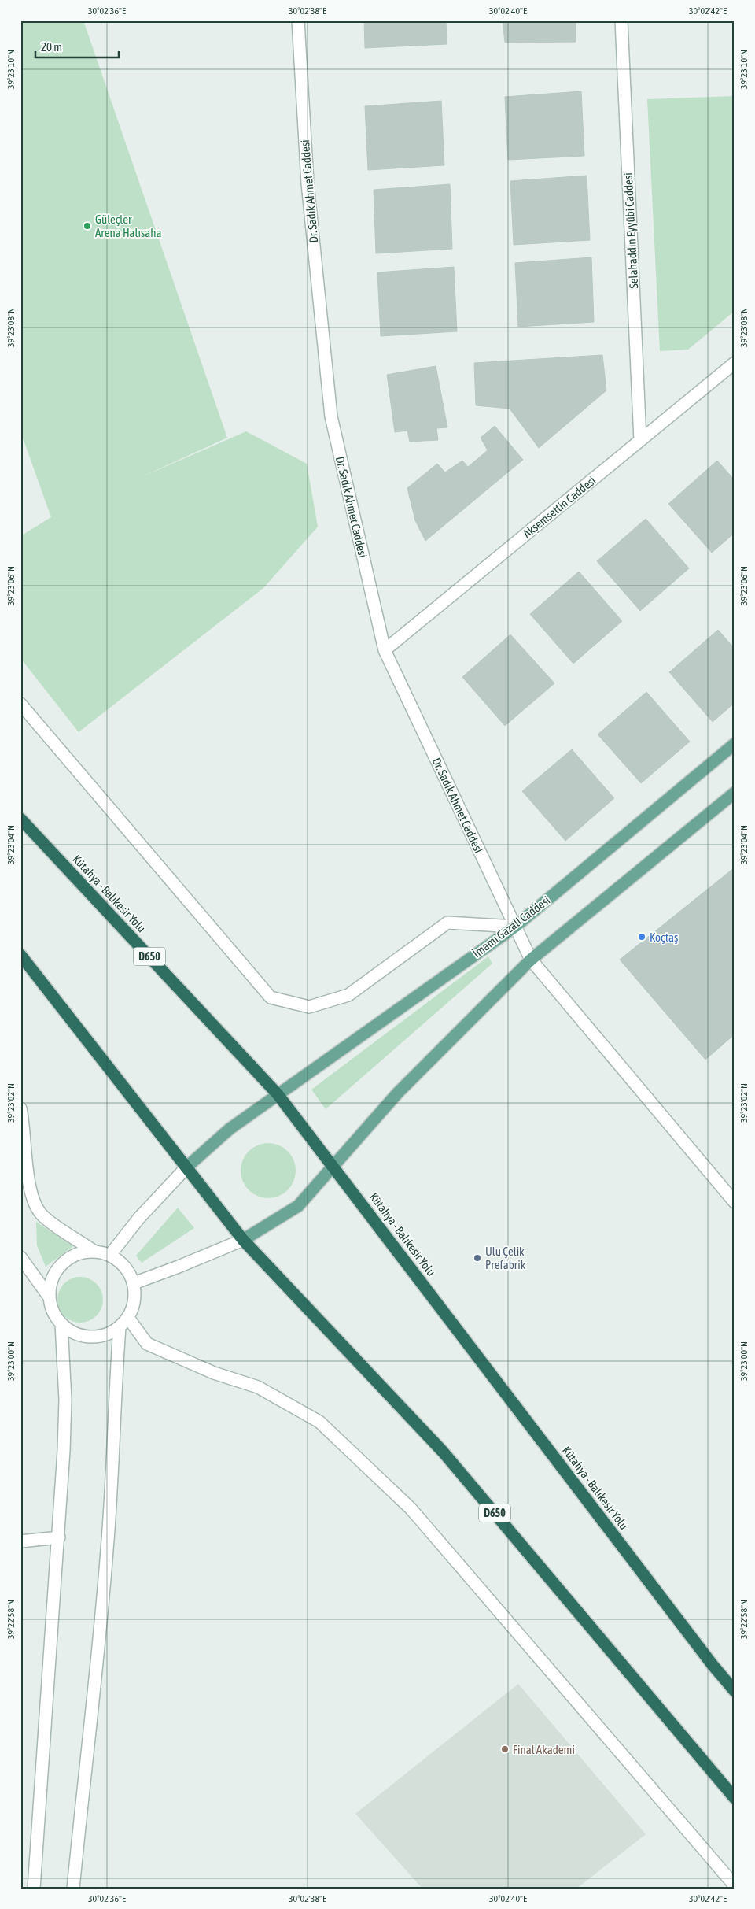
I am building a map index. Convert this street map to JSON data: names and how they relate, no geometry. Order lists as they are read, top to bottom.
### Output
{
  "streets": {
    "highway": ["Kütahya - Balıkesir Yolu", "D650"],
    "main road": ["İmamı Gazali Caddesi"],
    "street": ["Dr. Sadık Ahmet Caddesi", "Selahaddin Eyyübi Caddesi", "Akşemsettin Caddesi"]
  },
  "crossings": [
    ["Dr. Sadık Ahmet Caddesi", "Akşemsettin Caddesi"],
    ["Dr. Sadık Ahmet Caddesi", "İmamı Gazali Caddesi"],
    ["Selahaddin Eyyübi Caddesi", "Akşemsettin Caddesi"],
    ["Kütahya - Balıkesir Yolu", "İmamı Gazali Caddesi"]
  ],
  "places": [
    "Güleçler Arena Halısaha",
    "Koçtaş",
    "Ulu Çelik Prefabrik",
    "Final Akademi"
  ],
  "scale_bar": "20 m",
  "coordinates": [
    "30°02'36\"E",
    "30°02'38\"E",
    "30°02'40\"E",
    "30°02'42\"E",
    "39°23'10\"N",
    "39°23'08\"N",
    "39°23'06\"N",
    "39°23'04\"N",
    "39°23'02\"N",
    "39°23'00\"N",
    "39°22'58\"N"
  ]
}
